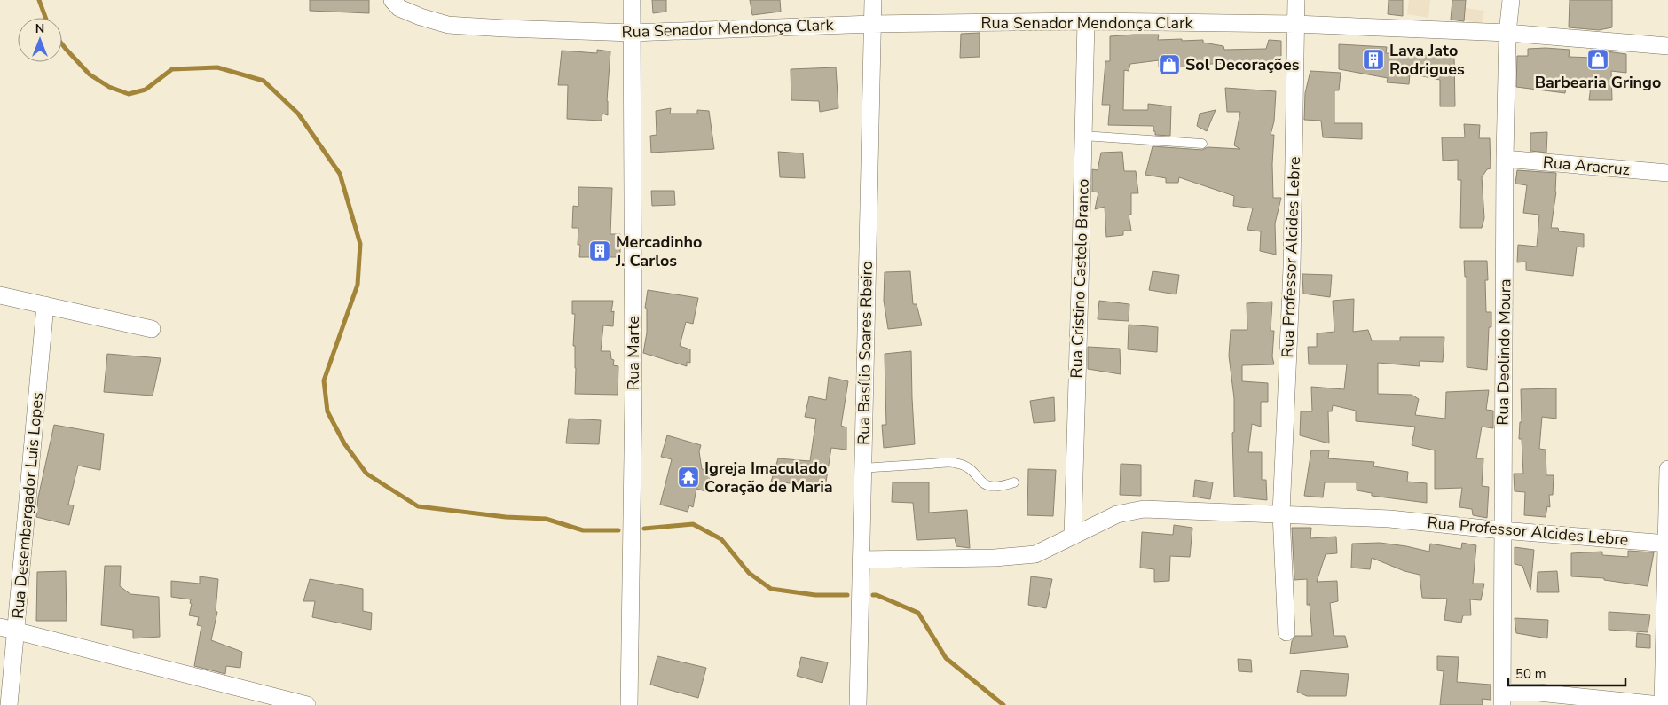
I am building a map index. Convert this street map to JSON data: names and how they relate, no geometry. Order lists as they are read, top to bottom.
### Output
{
  "streets": {
    "street": [
      "Rua Senador Mendonça Clark",
      "Rua Aracruz",
      "Rua Professor Alcides Lebre",
      "Rua Cristino Castelo Branco",
      "Rua Deolindo Moura",
      "Rua Marte",
      "Rua Basílio Soares Rbeiro",
      "Rua Desembargador Luis Lopes"
    ]
  },
  "crossings": [
    ["Rua Senador Mendonça Clark", "Rua Professor Alcides Lebre"],
    ["Rua Senador Mendonça Clark", "Rua Cristino Castelo Branco"],
    ["Rua Senador Mendonça Clark", "Rua Deolindo Moura"],
    ["Rua Senador Mendonça Clark", "Rua Marte"],
    ["Rua Senador Mendonça Clark", "Rua Basílio Soares Rbeiro"],
    ["Rua Aracruz", "Rua Deolindo Moura"],
    ["Rua Professor Alcides Lebre", "Rua Cristino Castelo Branco"],
    ["Rua Professor Alcides Lebre", "Rua Deolindo Moura"],
    ["Rua Professor Alcides Lebre", "Rua Basílio Soares Rbeiro"]
  ],
  "places": {
    "building": ["Lava Jato Rodrigues", "Mercadinho J. Carlos"],
    "shop": ["Barbearia Gringo", "Sol Decorações"],
    "temple": ["Igreja Imaculado Coração de Maria"]
  },
  "scale_bar": "50 m",
  "north": "top"
}
